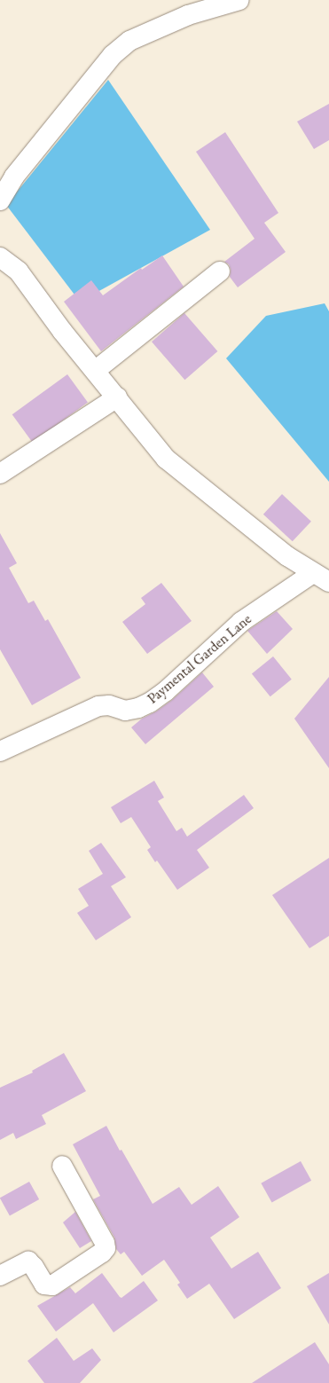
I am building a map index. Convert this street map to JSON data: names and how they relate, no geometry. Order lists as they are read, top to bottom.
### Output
{
  "streets": {
    "street": ["Paymental Garden Lane"]
  }
}
